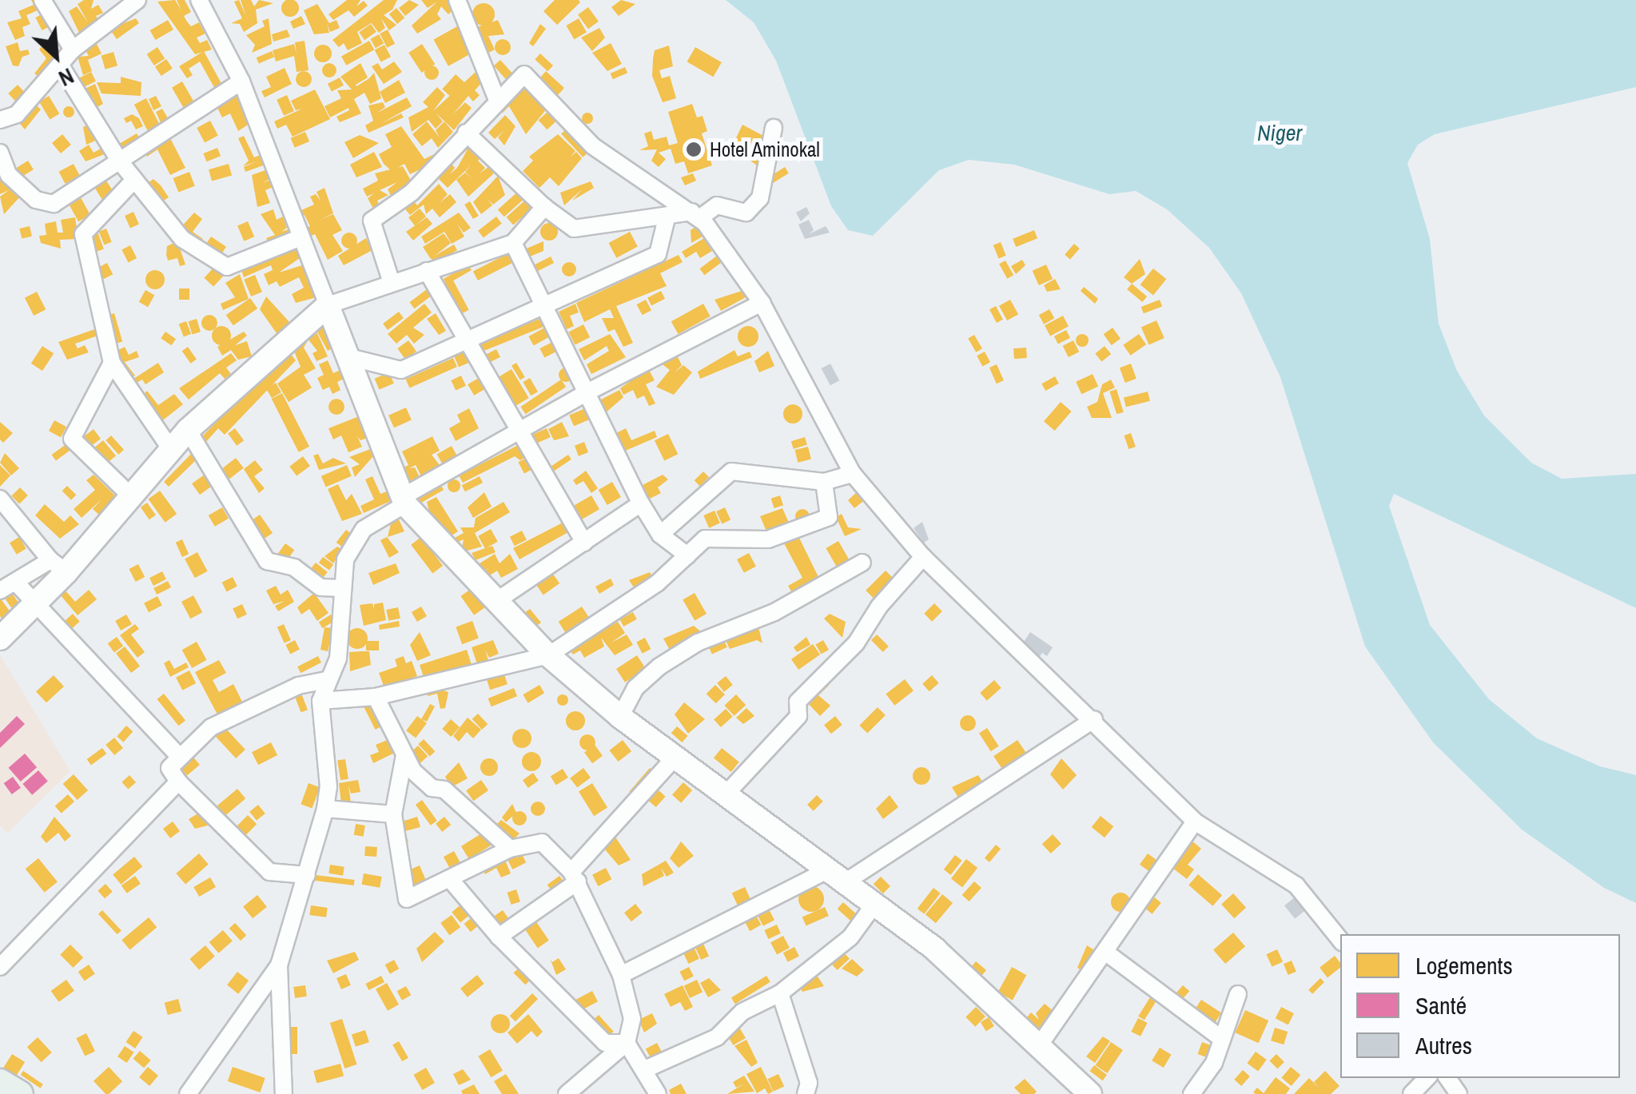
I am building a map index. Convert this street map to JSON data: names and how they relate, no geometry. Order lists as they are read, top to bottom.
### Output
{
  "water": ["Niger"],
  "places": ["Hotel Aminokal"],
  "legend": ["Logements", "Santé", "Autres"],
  "north": "bottom right"
}
